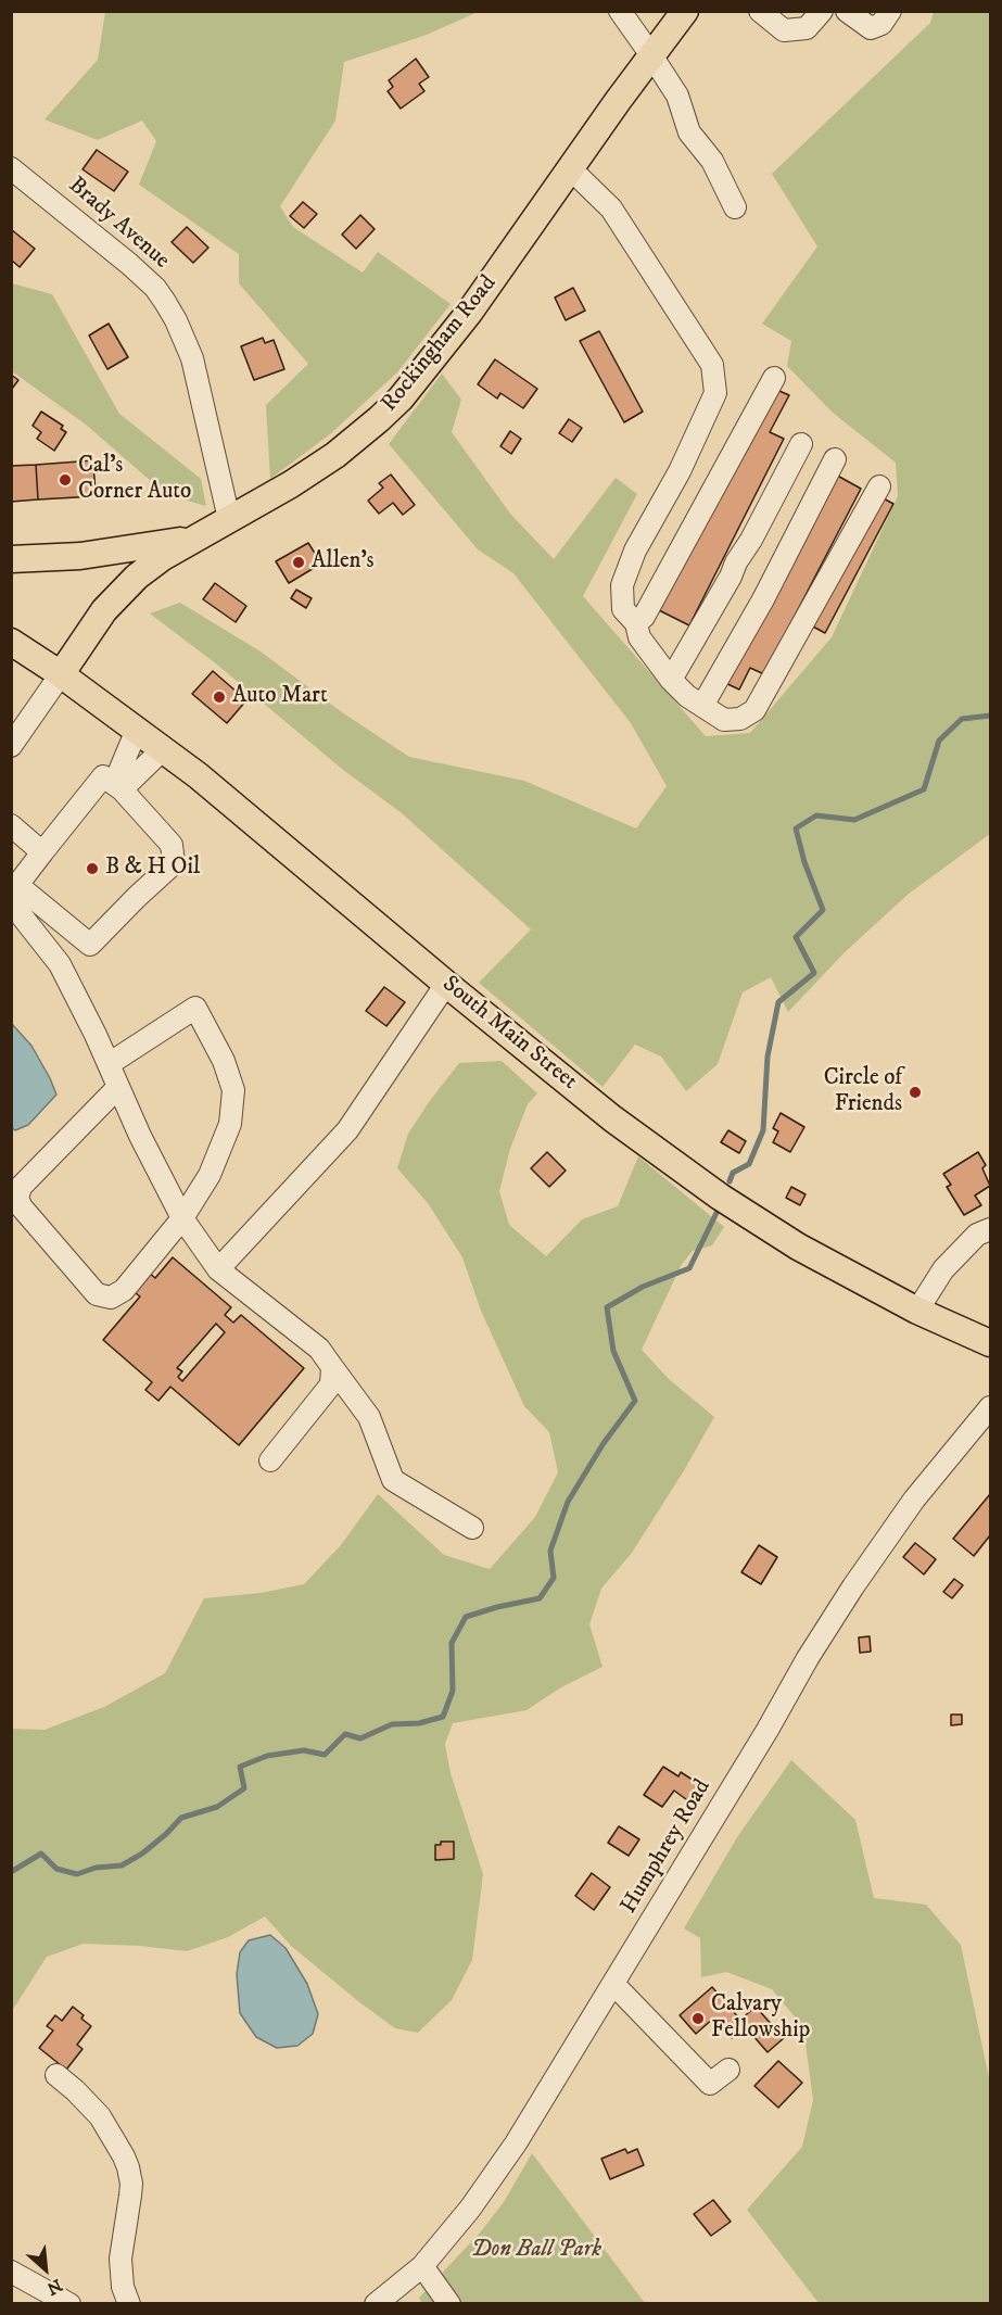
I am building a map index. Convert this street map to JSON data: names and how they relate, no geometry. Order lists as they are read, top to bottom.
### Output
{
  "streets": {
    "main road": ["Rockingham Road", "South Main Street"],
    "street": ["Brady Avenue", "Humphrey Road"]
  },
  "crossings": [
    ["Brady Avenue", "Rockingham Road"],
    ["Rockingham Road", "South Main Street"]
  ],
  "parks": ["Don Ball Park"],
  "places": [
    "Cal's Corner Auto",
    "Allen's",
    "Auto Mart",
    "B & H Oil",
    "Circle of Friends",
    "Calvary Fellowship"
  ],
  "north": "bottom right"
}
